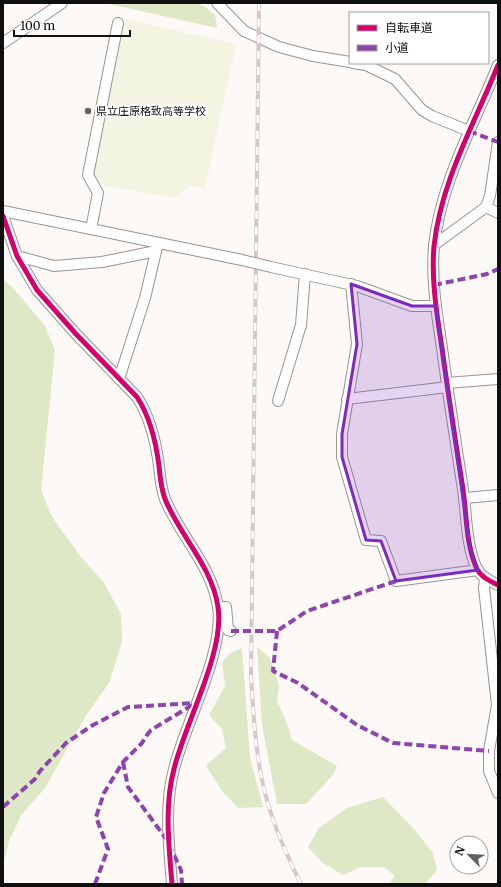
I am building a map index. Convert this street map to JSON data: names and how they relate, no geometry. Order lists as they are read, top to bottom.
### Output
{
  "places": ["県立庄原格致高等学校"],
  "legend": ["自転車道", "小道"],
  "scale_bar": "100 m",
  "north": "top left"
}
